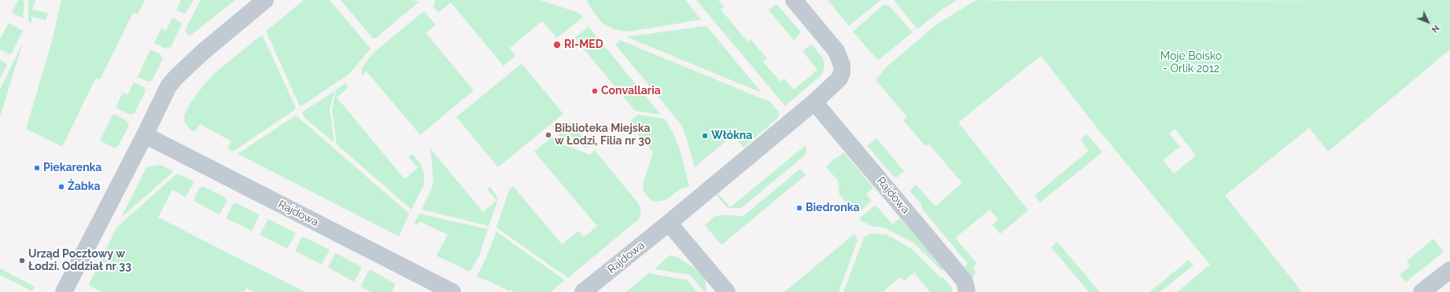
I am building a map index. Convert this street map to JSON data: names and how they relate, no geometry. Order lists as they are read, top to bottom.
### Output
{
  "streets": {
    "street": ["Rajdowa"]
  },
  "parks": ["Moje Boisko - Orlik 2012"],
  "places": [
    "RI-MED",
    "Convallaria",
    "Biblioteka Miejska w Łodzi, Filia nr 30",
    "Włókna",
    "Piekarenka",
    "Żabka",
    "Biedronka",
    "Urząd Pocztowy w Łodzi. Oddział nr 33"
  ],
  "north": "bottom right"
}
